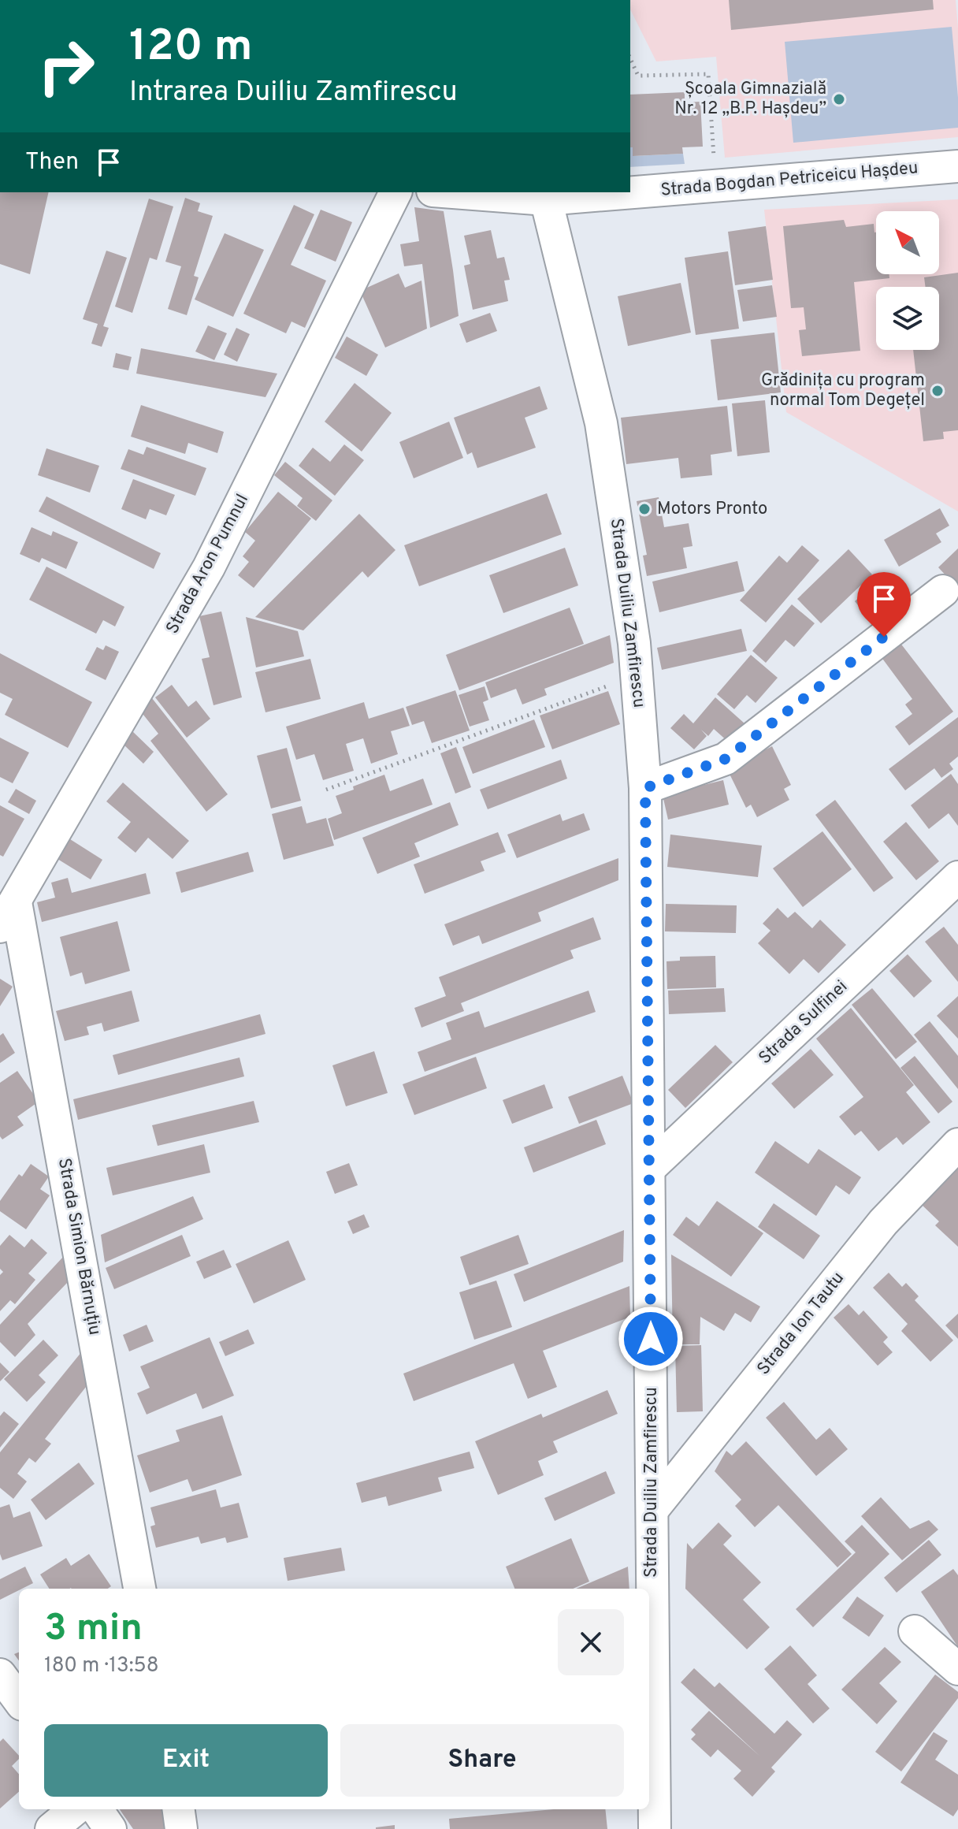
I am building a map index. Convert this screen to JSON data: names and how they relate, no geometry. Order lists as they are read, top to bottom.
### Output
{
  "streets": {
    "street": [
      "Strada Bogdan Petriceicu Hașdeu",
      "Strada Aron Pumnul",
      "Strada Duiliu Zamfirescu",
      "Strada Sulfinei",
      "Strada Simion Bărnuțiu",
      "Strada Ion Tautu"
    ]
  },
  "crossings": [
    ["Strada Bogdan Petriceicu Hașdeu", "Strada Duiliu Zamfirescu"],
    ["Strada Aron Pumnul", "Strada Simion Bărnuțiu"],
    ["Strada Duiliu Zamfirescu", "Strada Sulfinei"],
    ["Strada Duiliu Zamfirescu", "Strada Ion Tautu"]
  ],
  "places": ["Școala Gimnazială Nr. 12 „B.P. Hașdeu”", "Grădinița cu program normal Tom Degețel", "Motors Pronto"],
  "north": "top left",
  "page": {
    "turn": ["120 m", "Intrarea Duiliu Zamfirescu"],
    "then": "Then",
    "heading": ["3 min", "180 m · 13:58"],
    "buttons": ["Exit", "Share"]
  }
}
